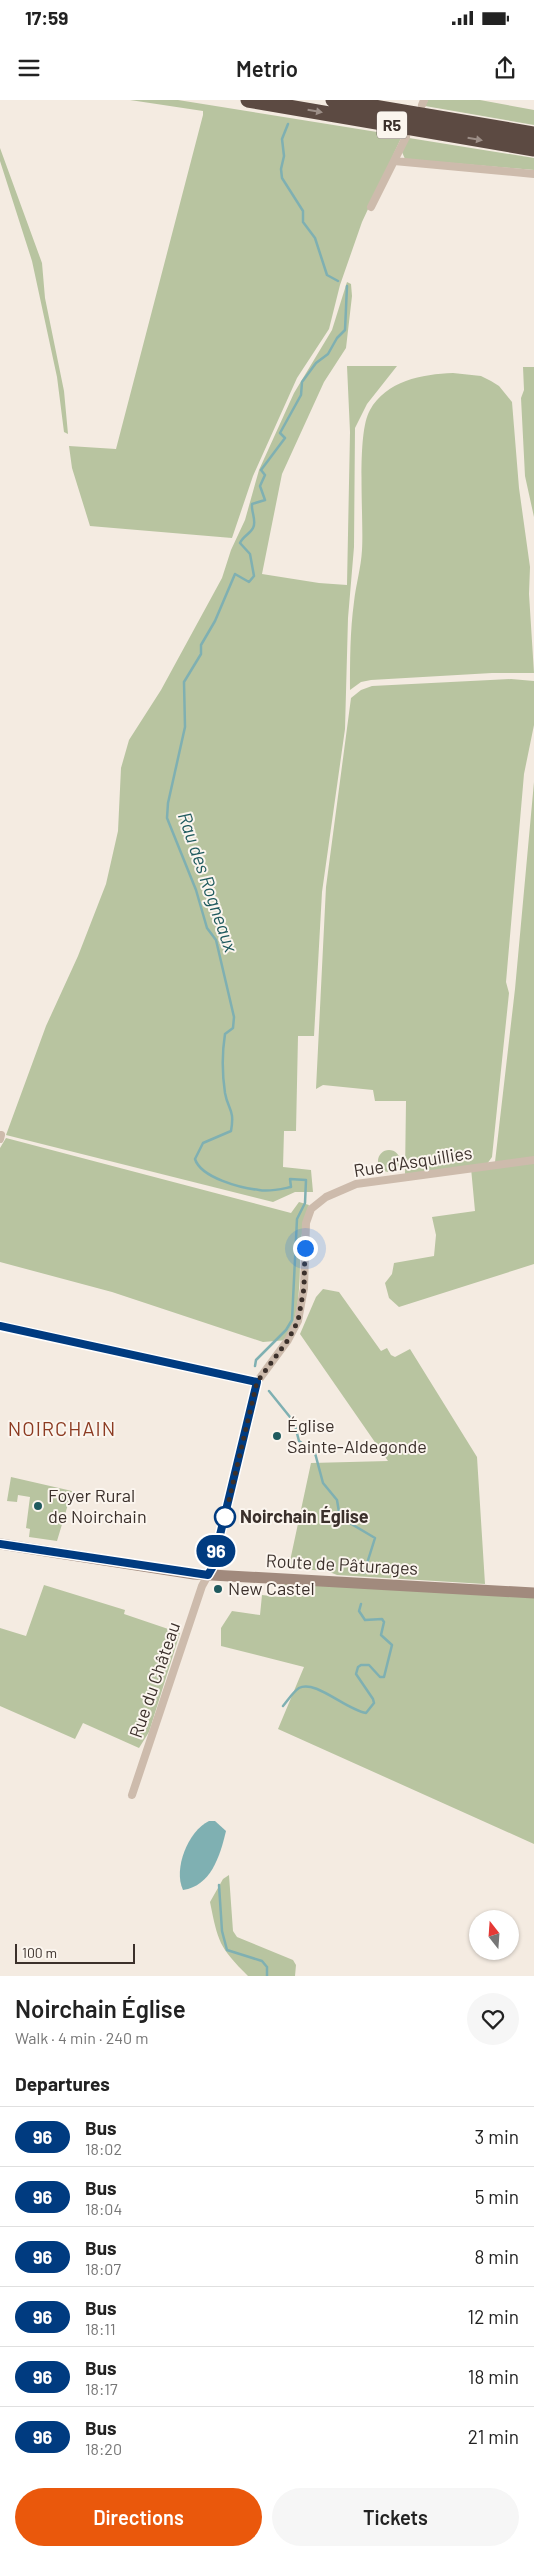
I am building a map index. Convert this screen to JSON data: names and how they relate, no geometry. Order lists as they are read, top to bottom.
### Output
{
  "streets": {
    "highway": ["R5"],
    "main road": ["Route de Pâturages"],
    "street": ["Rue d'Asquillies", "Rue du Château"]
  },
  "crossings": [
    ["Rue d'Asquillies", "Rue du Château"],
    ["Route de Pâturages", "Rue du Château"]
  ],
  "districts": ["NOIRCHAIN"],
  "water": ["Rau des Rogneaux"],
  "places": [
    "Église Sainte-Aldegonde",
    "Foyer Rural de Noirchain",
    "Noirchain Église",
    "New Castel"
  ],
  "lines": ["bus line 96"],
  "scale_bar": "100 m",
  "north": "top",
  "page": {
    "status": "17:59",
    "header": "Metrio",
    "on_map": "96",
    "scale": "100 m",
    "heading": [
      ["Noirchain Église", "Walk · 4 min · 240 m"],
      "Departures"
    ],
    "list": [
      {
        "mark": "96",
        "name": "Bus",
        "note": "18:02",
        "value": "3 min"
      },
      {
        "mark": "96",
        "name": "Bus",
        "note": "18:04",
        "value": "5 min"
      },
      {
        "mark": "96",
        "name": "Bus",
        "note": "18:07",
        "value": "8 min"
      },
      {
        "mark": "96",
        "name": "Bus",
        "note": "18:11",
        "value": "12 min"
      },
      {
        "mark": "96",
        "name": "Bus",
        "note": "18:17",
        "value": "18 min"
      },
      {
        "mark": "96",
        "name": "Bus",
        "note": "18:20",
        "value": "21 min"
      }
    ],
    "buttons": ["Directions", "Tickets"]
  }
}
